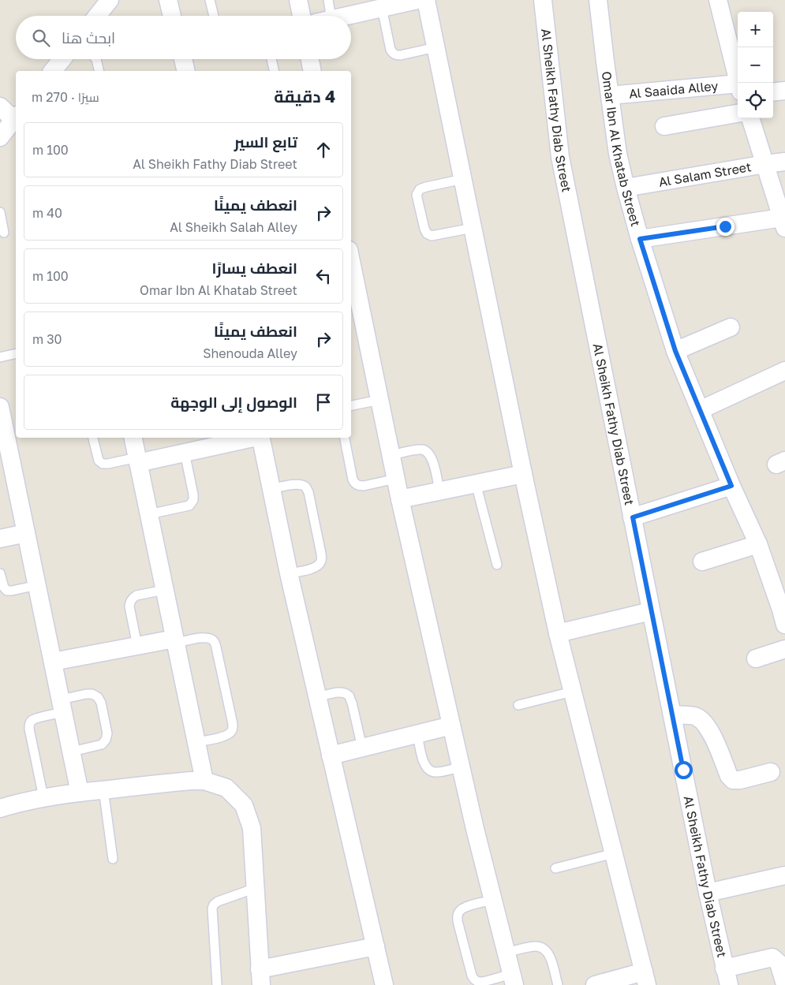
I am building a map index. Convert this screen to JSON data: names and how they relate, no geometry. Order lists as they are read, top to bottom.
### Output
{
  "streets": {
    "street": [
      "Al Saaida Alley",
      "Al Sheikh Fathy Diab Street",
      "Omar Ibn Al Khatab Street",
      "Al Salam Street"
    ]
  },
  "crossings": [
    ["Al Saaida Alley", "Omar Ibn Al Khatab Street"],
    ["Omar Ibn Al Khatab Street", "Al Salam Street"]
  ],
  "page": {
    "map_buttons": ["+", "−"],
    "search": "ابحث هنا",
    "heading": ["4 دقيقة", "سيرًا · 270 m"],
    "list": [
      ["تابع السير", "Al Sheikh Fathy Diab Street", "100 m"],
      ["انعطف يمينًا", "Al Sheikh Salah Alley", "40 m"],
      ["انعطف يسارًا", "Omar Ibn Al Khatab Street", "100 m"],
      ["انعطف يمينًا", "Shenouda Alley", "30 m"],
      "الوصول إلى الوجهة"
    ]
  }
}
